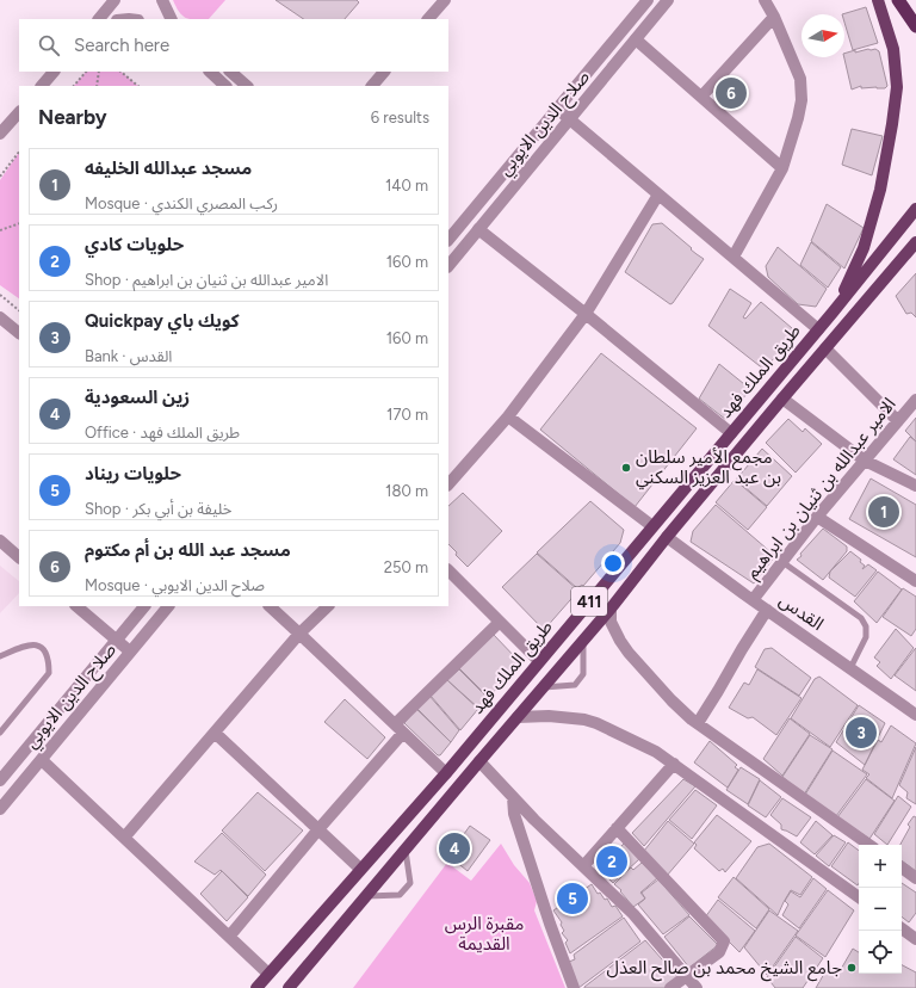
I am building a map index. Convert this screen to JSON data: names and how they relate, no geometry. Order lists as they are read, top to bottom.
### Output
{
  "streets": {
    "main road": ["طريق الملك فهد", "411"],
    "street": ["صلاح الدين الايوبي", "الامير عبدالله بن ثنيان بن ابراهيم", "القدس"]
  },
  "crossings": [
    ["طريق الملك فهد", "القدس"],
    ["الامير عبدالله بن ثنيان بن ابراهيم", "القدس"]
  ],
  "parks": ["مقبرة الرس القديمة"],
  "places": ["مجمع الأمير سلطان بن عبد العزيز السكني", "جامع الشيخ محمد بن صالح العذل"],
  "north": "right",
  "page": {
    "search": "Search here",
    "pins": [
      "6",
      "1",
      "3",
      "4",
      "2",
      "5"
    ],
    "heading": ["Nearby", "6 results"],
    "list": [
      {
        "mark": "1",
        "name": "مسجد عبدالله الخليفه",
        "note": "Mosque · ركب المصري الكندي",
        "value": "140 m"
      },
      {
        "mark": "2",
        "name": "حلويات كادي",
        "note": "Shop · الامير عبدالله بن ثنيان بن ابراهيم",
        "value": "160 m"
      },
      {
        "mark": "3",
        "name": "Quickpay كويك باي",
        "note": "Bank · القدس",
        "value": "160 m"
      },
      {
        "mark": "4",
        "name": "زين السعودية",
        "note": "Office · طريق الملك فهد",
        "value": "170 m"
      },
      {
        "mark": "5",
        "name": "حلويات ريناد",
        "note": "Shop · خليفة بن أبي بكر",
        "value": "180 m"
      },
      {
        "mark": "6",
        "name": "مسجد عبد الله بن أم مكتوم",
        "note": "Mosque · صلاح الدين الايوبي",
        "value": "250 m"
      }
    ],
    "map_buttons": ["+", "−"]
  }
}
